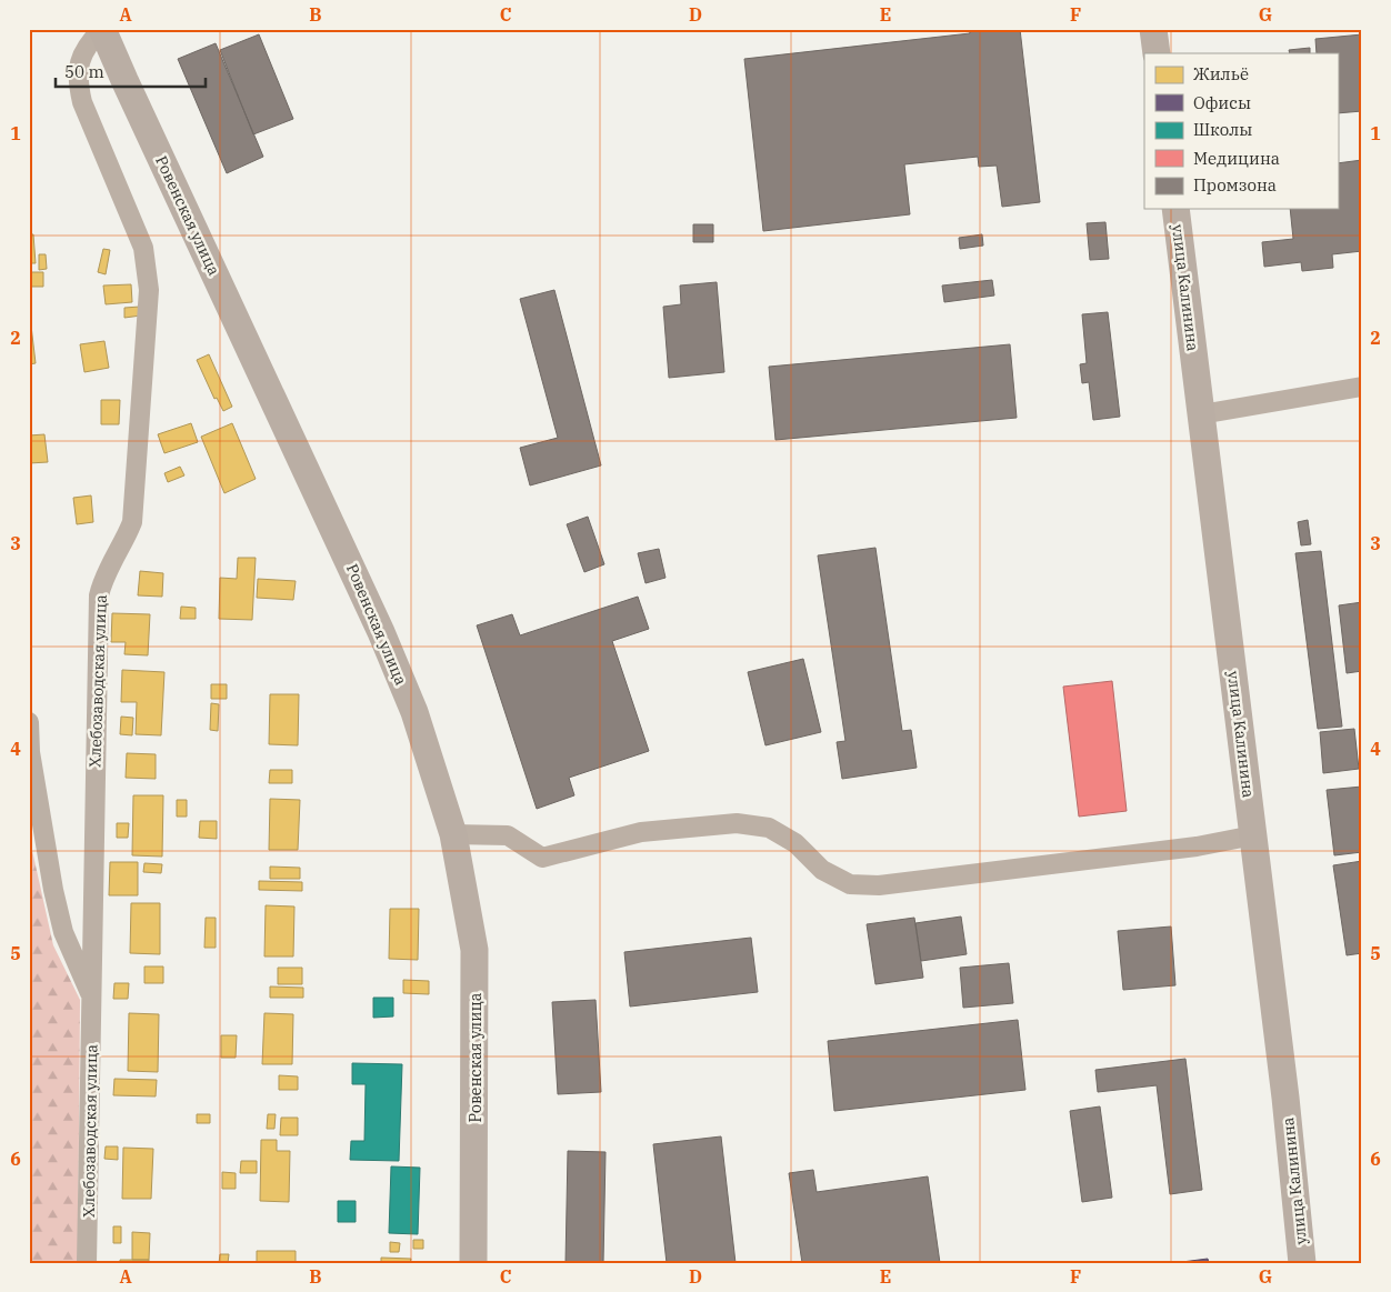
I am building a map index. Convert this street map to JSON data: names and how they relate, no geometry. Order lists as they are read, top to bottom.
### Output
{
  "streets": {
    "main road": ["Ровенская улица", "улица Калинина"],
    "street": ["Хлебозаводская улица"]
  },
  "crossings": [
    ["Ровенская улица", "Хлебозаводская улица"]
  ],
  "legend": [
    "Жильё",
    "Офисы",
    "Школы",
    "Медицина",
    "Промзона"
  ],
  "scale_bar": "50 m",
  "grid": {
    "columns": [
      "A",
      "B",
      "C",
      "D",
      "E",
      "F",
      "G"
    ],
    "rows": [
      "1",
      "2",
      "3",
      "4",
      "5",
      "6"
    ]
  }
}
